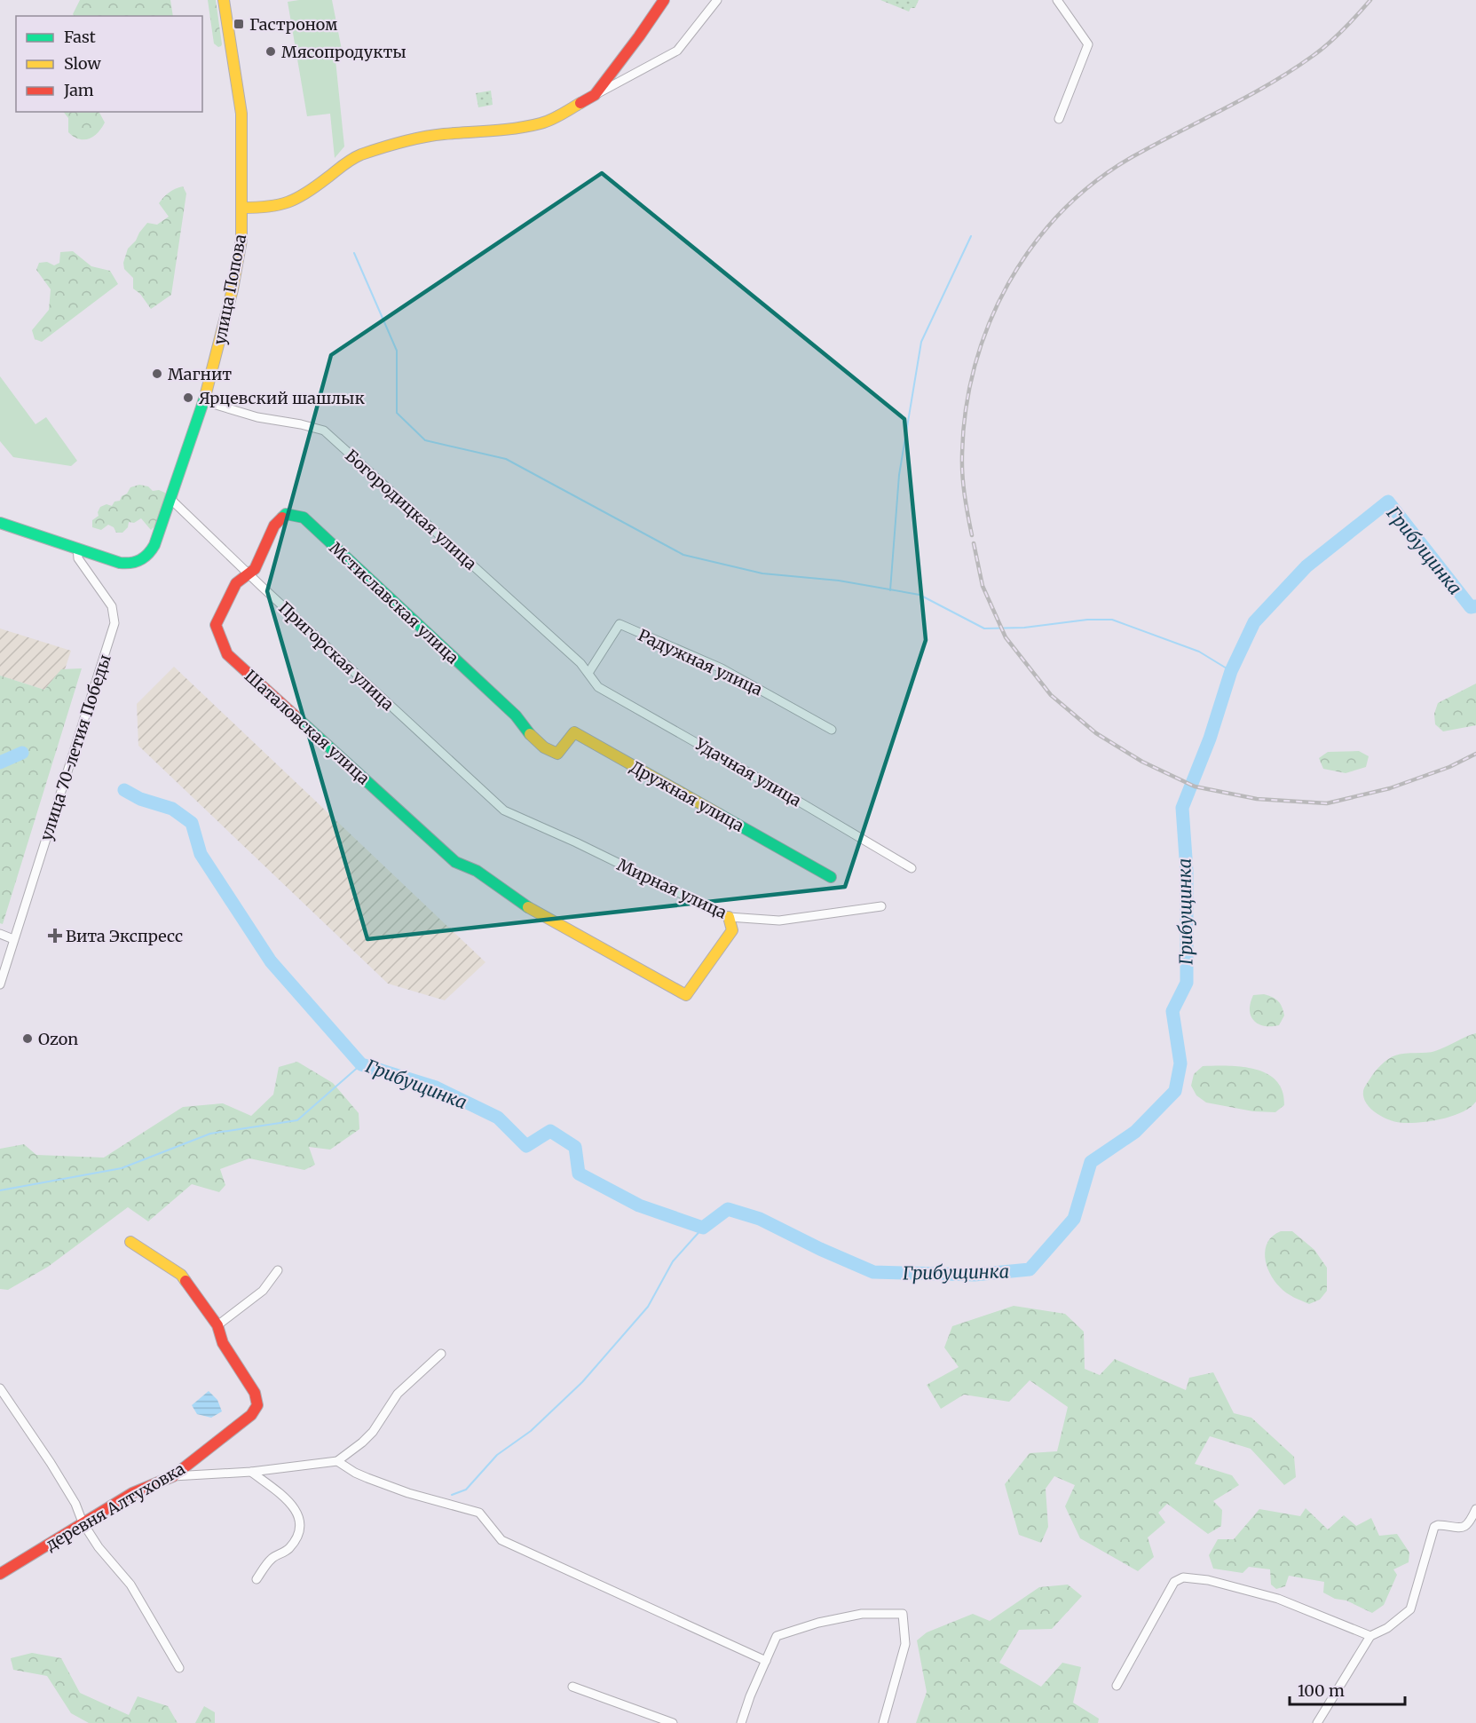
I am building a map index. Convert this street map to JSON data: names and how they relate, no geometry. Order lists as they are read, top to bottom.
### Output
{
  "streets": {
    "street": [
      "улица Попова",
      "Богородицкая улица",
      "Мстиславская улица",
      "Пригорская улица",
      "Радужная улица",
      "Шаталовская улица",
      "улица 70-летия Победы",
      "Удачная улица",
      "Дружная улица",
      "Мирная улица",
      "деревня Алтуховка"
    ]
  },
  "crossings": [
    ["улица Попова", "Богородицкая улица"],
    ["улица Попова", "Пригорская улица"],
    ["улица Попова", "улица 70-летия Победы"],
    ["Богородицкая улица", "Радужная улица"],
    ["Богородицкая улица", "Удачная улица"],
    ["Мстиславская улица", "Пригорская улица"],
    ["Мстиславская улица", "Шаталовская улица"],
    ["Мстиславская улица", "Дружная улица"],
    ["Пригорская улица", "Шаталовская улица"],
    ["Пригорская улица", "Мирная улица"],
    ["Радужная улица", "Удачная улица"],
    ["Шаталовская улица", "Мирная улица"]
  ],
  "water": ["Грибущинка"],
  "places": {
    "transit": ["Гастроном"],
    "other": [
      "Мясопродукты",
      "Магнит",
      "Ярцевский шашлык",
      "Ozon"
    ],
    "health": ["Вита Экспресс"]
  },
  "legend": ["Fast", "Slow", "Jam"],
  "scale_bar": "100 m"
}
